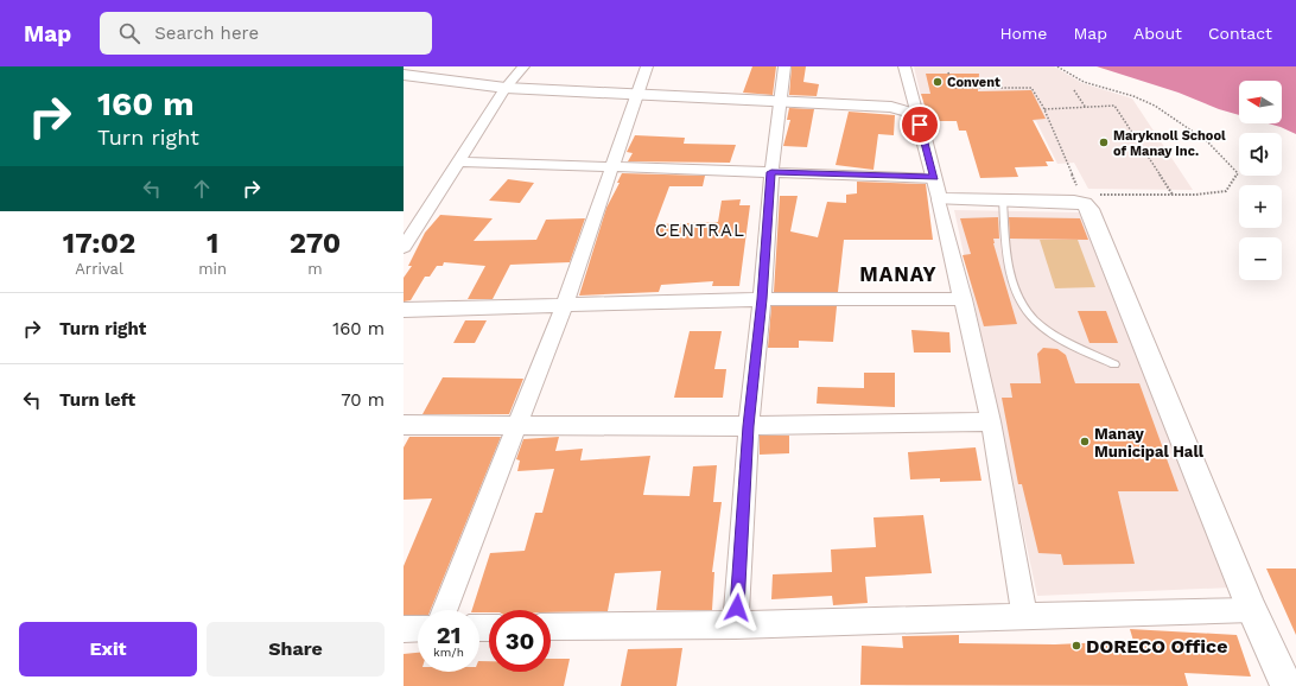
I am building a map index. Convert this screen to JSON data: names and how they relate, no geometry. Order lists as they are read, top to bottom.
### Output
{
  "districts": ["CENTRAL", "MANAY"],
  "places": [
    "Convent",
    "Maryknoll School of Manay Inc.",
    "Manay Municipal Hall",
    "DORECO Office"
  ],
  "north": "left",
  "page": {
    "header": "Map",
    "search": "Search here",
    "nav": [
      "Home",
      "Map",
      "About",
      "Contact"
    ],
    "turn": ["160 m", "Turn right"],
    "map_buttons": ["+", "−"],
    "eta": [
      "17:02",
      "Arrival",
      "1",
      "min",
      "270",
      "m"
    ],
    "list": [
      {
        "name": "Turn right",
        "value": "160 m"
      },
      {
        "name": "Turn left",
        "value": "70 m"
      }
    ],
    "speed": "21 km/h",
    "limit": "30",
    "buttons": ["Exit", "Share"]
  }
}
